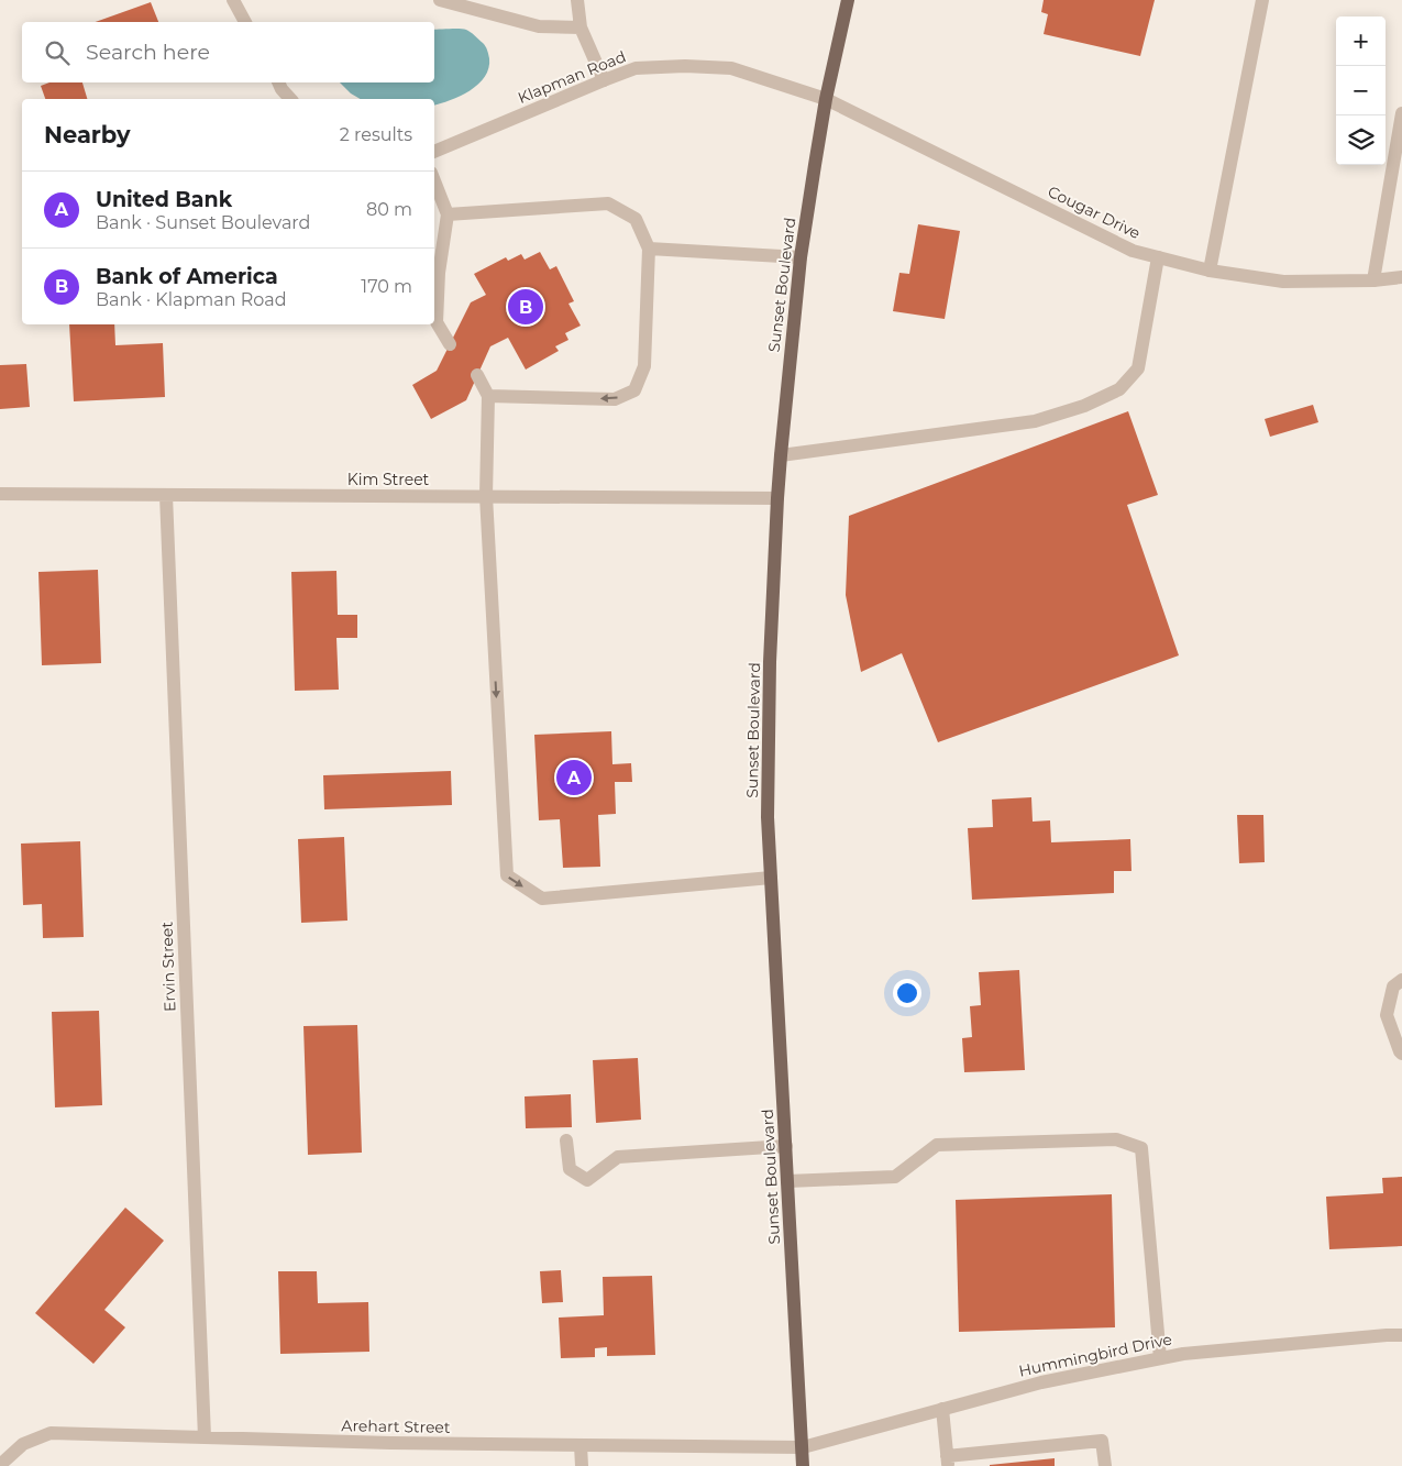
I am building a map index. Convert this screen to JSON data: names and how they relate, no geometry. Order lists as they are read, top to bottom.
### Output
{
  "streets": {
    "main road": ["Sunset Boulevard"],
    "street": [
      "Klapman Road",
      "Cougar Drive",
      "Kim Street",
      "Ervin Street",
      "Hummingbird Drive",
      "Arehart Street"
    ]
  },
  "crossings": [
    ["Klapman Road", "Cougar Drive"],
    ["Klapman Road", "Sunset Boulevard"],
    ["Cougar Drive", "Sunset Boulevard"],
    ["Sunset Boulevard", "Kim Street"],
    ["Sunset Boulevard", "Hummingbird Drive"],
    ["Sunset Boulevard", "Arehart Street"],
    ["Kim Street", "Ervin Street"],
    ["Ervin Street", "Arehart Street"],
    ["Hummingbird Drive", "Arehart Street"]
  ],
  "page": {
    "map_buttons": ["+", "−"],
    "search": "Search here",
    "heading": ["Nearby", "2 results"],
    "list": [
      {
        "mark": "A",
        "name": "United Bank",
        "note": "Bank · Sunset Boulevard",
        "value": "80 m"
      },
      {
        "mark": "B",
        "name": "Bank of America",
        "note": "Bank · Klapman Road",
        "value": "170 m"
      }
    ],
    "pins": ["B", "A"]
  }
}
